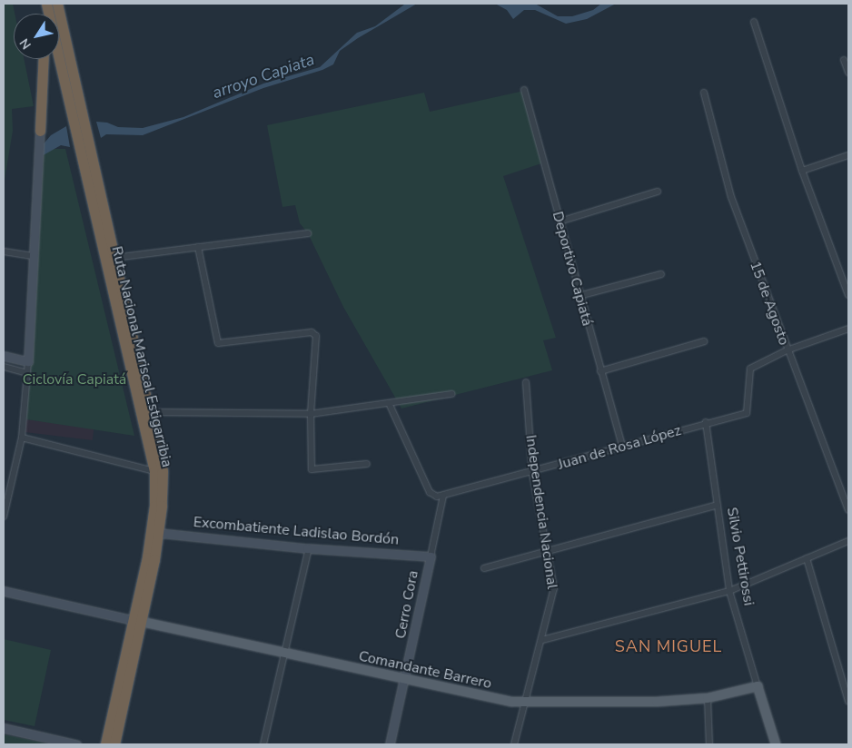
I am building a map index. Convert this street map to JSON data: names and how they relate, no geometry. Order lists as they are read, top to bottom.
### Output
{
  "streets": {
    "highway": ["Ruta Nacional Mariscal Estigarribia"],
    "main road": ["Silvio Pettirossi", "Comandante Barrero"],
    "street": [
      "Deportivo Capiatá",
      "15 de Agosto",
      "Juan de Rosa López",
      "Independencia Nacional",
      "Excombatiente Ladislao Bordón",
      "Cerro Cora"
    ]
  },
  "crossings": [
    ["Deportivo Capiatá", "Juan de Rosa López"],
    ["15 de Agosto", "Juan de Rosa López"],
    ["Ruta Nacional Mariscal Estigarribia", "Excombatiente Ladislao Bordón"],
    ["Ruta Nacional Mariscal Estigarribia", "Comandante Barrero"],
    ["Juan de Rosa López", "Independencia Nacional"],
    ["Juan de Rosa López", "Silvio Pettirossi"],
    ["Juan de Rosa López", "Cerro Cora"],
    ["Independencia Nacional", "Comandante Barrero"],
    ["Excombatiente Ladislao Bordón", "Cerro Cora"],
    ["Silvio Pettirossi", "Comandante Barrero"],
    ["Cerro Cora", "Comandante Barrero"]
  ],
  "districts": ["SAN MIGUEL"],
  "water": ["arroyo Capiata"],
  "parks": ["Ciclovía Capiatá"],
  "north": "bottom left"
}
